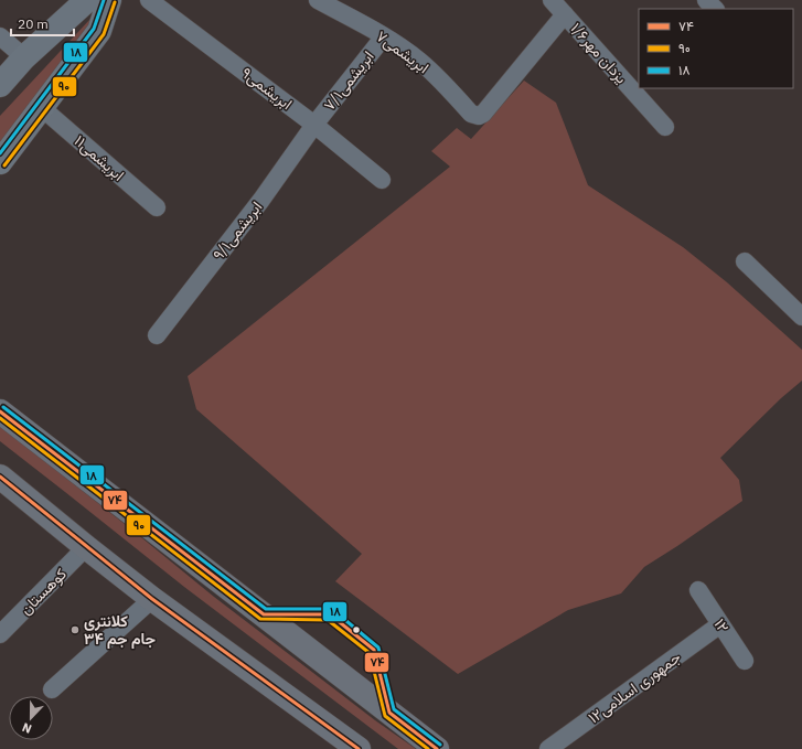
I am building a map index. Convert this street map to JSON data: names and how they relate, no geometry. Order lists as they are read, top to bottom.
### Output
{
  "streets": {
    "street": [
      "ابریشمی۷",
      "۱/۶یزدان مهر",
      "ابریشمی۷/۱",
      "ابریشمی۹",
      "ابریشمی۱۱",
      "۹/۱ابریشمی",
      "کوهستان",
      "۱۲",
      "جمهوری اسلامی۱۲"
    ]
  },
  "crossings": [
    ["ابریشمی۷", "۱/۶یزدان مهر"],
    ["ابریشمی۷", "ابریشمی۷/۱"],
    ["ابریشمی۷/۱", "ابریشمی۹"],
    ["ابریشمی۷/۱", "۹/۱ابریشمی"],
    ["ابریشمی۹", "۹/۱ابریشمی"],
    ["۱۲", "جمهوری اسلامی۱۲"]
  ],
  "places": ["کلانتری ۳۴ جام جم"],
  "lines": ["transit line ۱۸", "transit line ۹۰", "transit line ۷۴"],
  "legend": ["۷۴", "۹۰", "۱۸"],
  "scale_bar": "20 m",
  "north": "bottom"
}
